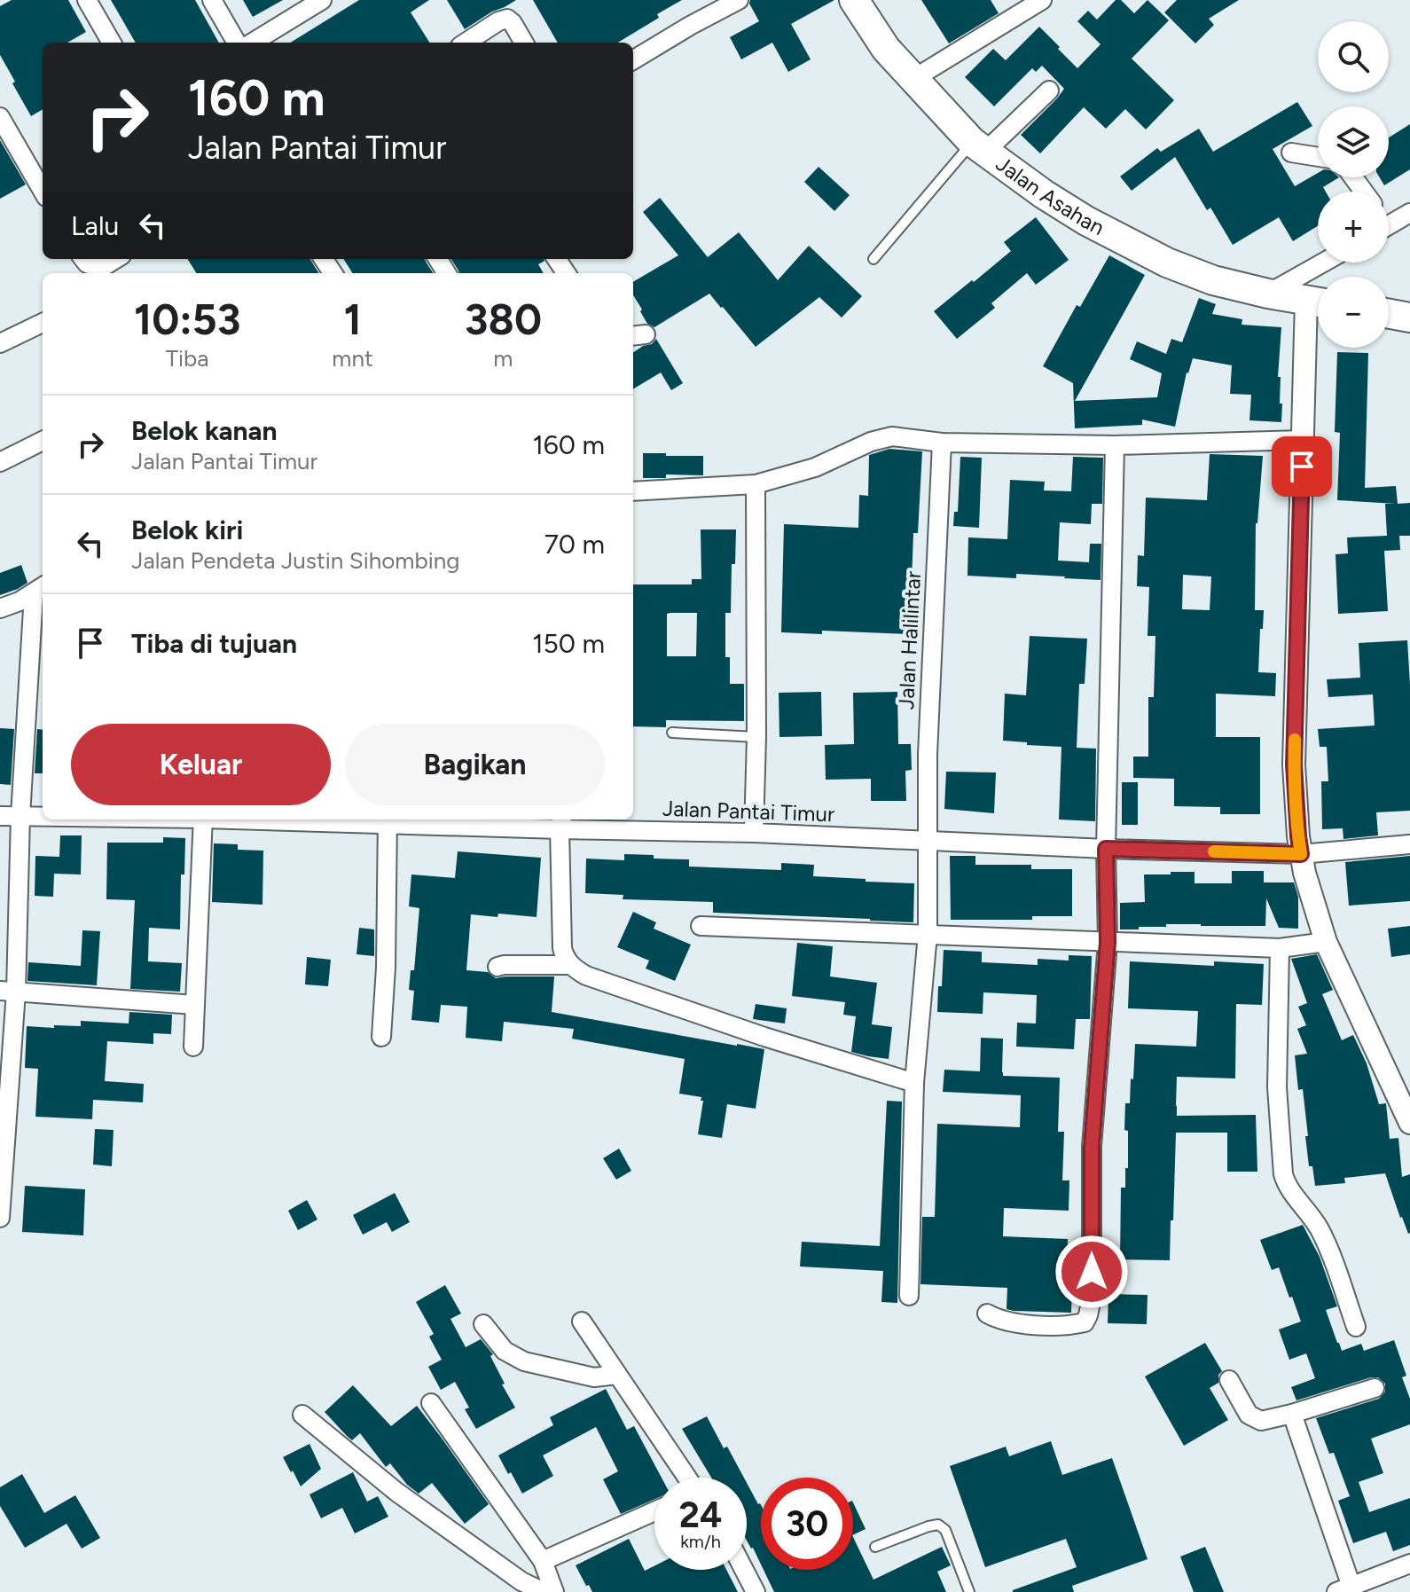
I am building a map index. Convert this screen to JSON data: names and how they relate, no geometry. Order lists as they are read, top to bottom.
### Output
{
  "streets": {
    "main road": ["Jalan Asahan"],
    "street": ["Jalan Halilintar", "Jalan Pantai Timur"]
  },
  "crossings": [
    ["Jalan Halilintar", "Jalan Pantai Timur"]
  ],
  "page": {
    "map_buttons": ["+", "−"],
    "turn": ["160 m", "Jalan Pantai Timur"],
    "then": "Lalu",
    "eta": [
      "10:53",
      "Tiba",
      "1",
      "mnt",
      "380",
      "m"
    ],
    "list": [
      {
        "name": "Belok kanan",
        "note": "Jalan Pantai Timur",
        "value": "160 m"
      },
      {
        "name": "Belok kiri",
        "note": "Jalan Pendeta Justin Sihombing",
        "value": "70 m"
      },
      {
        "name": "Tiba di tujuan",
        "value": "150 m"
      }
    ],
    "buttons": ["Keluar", "Bagikan"],
    "speed": "24 km/h",
    "limit": "30"
  }
}
